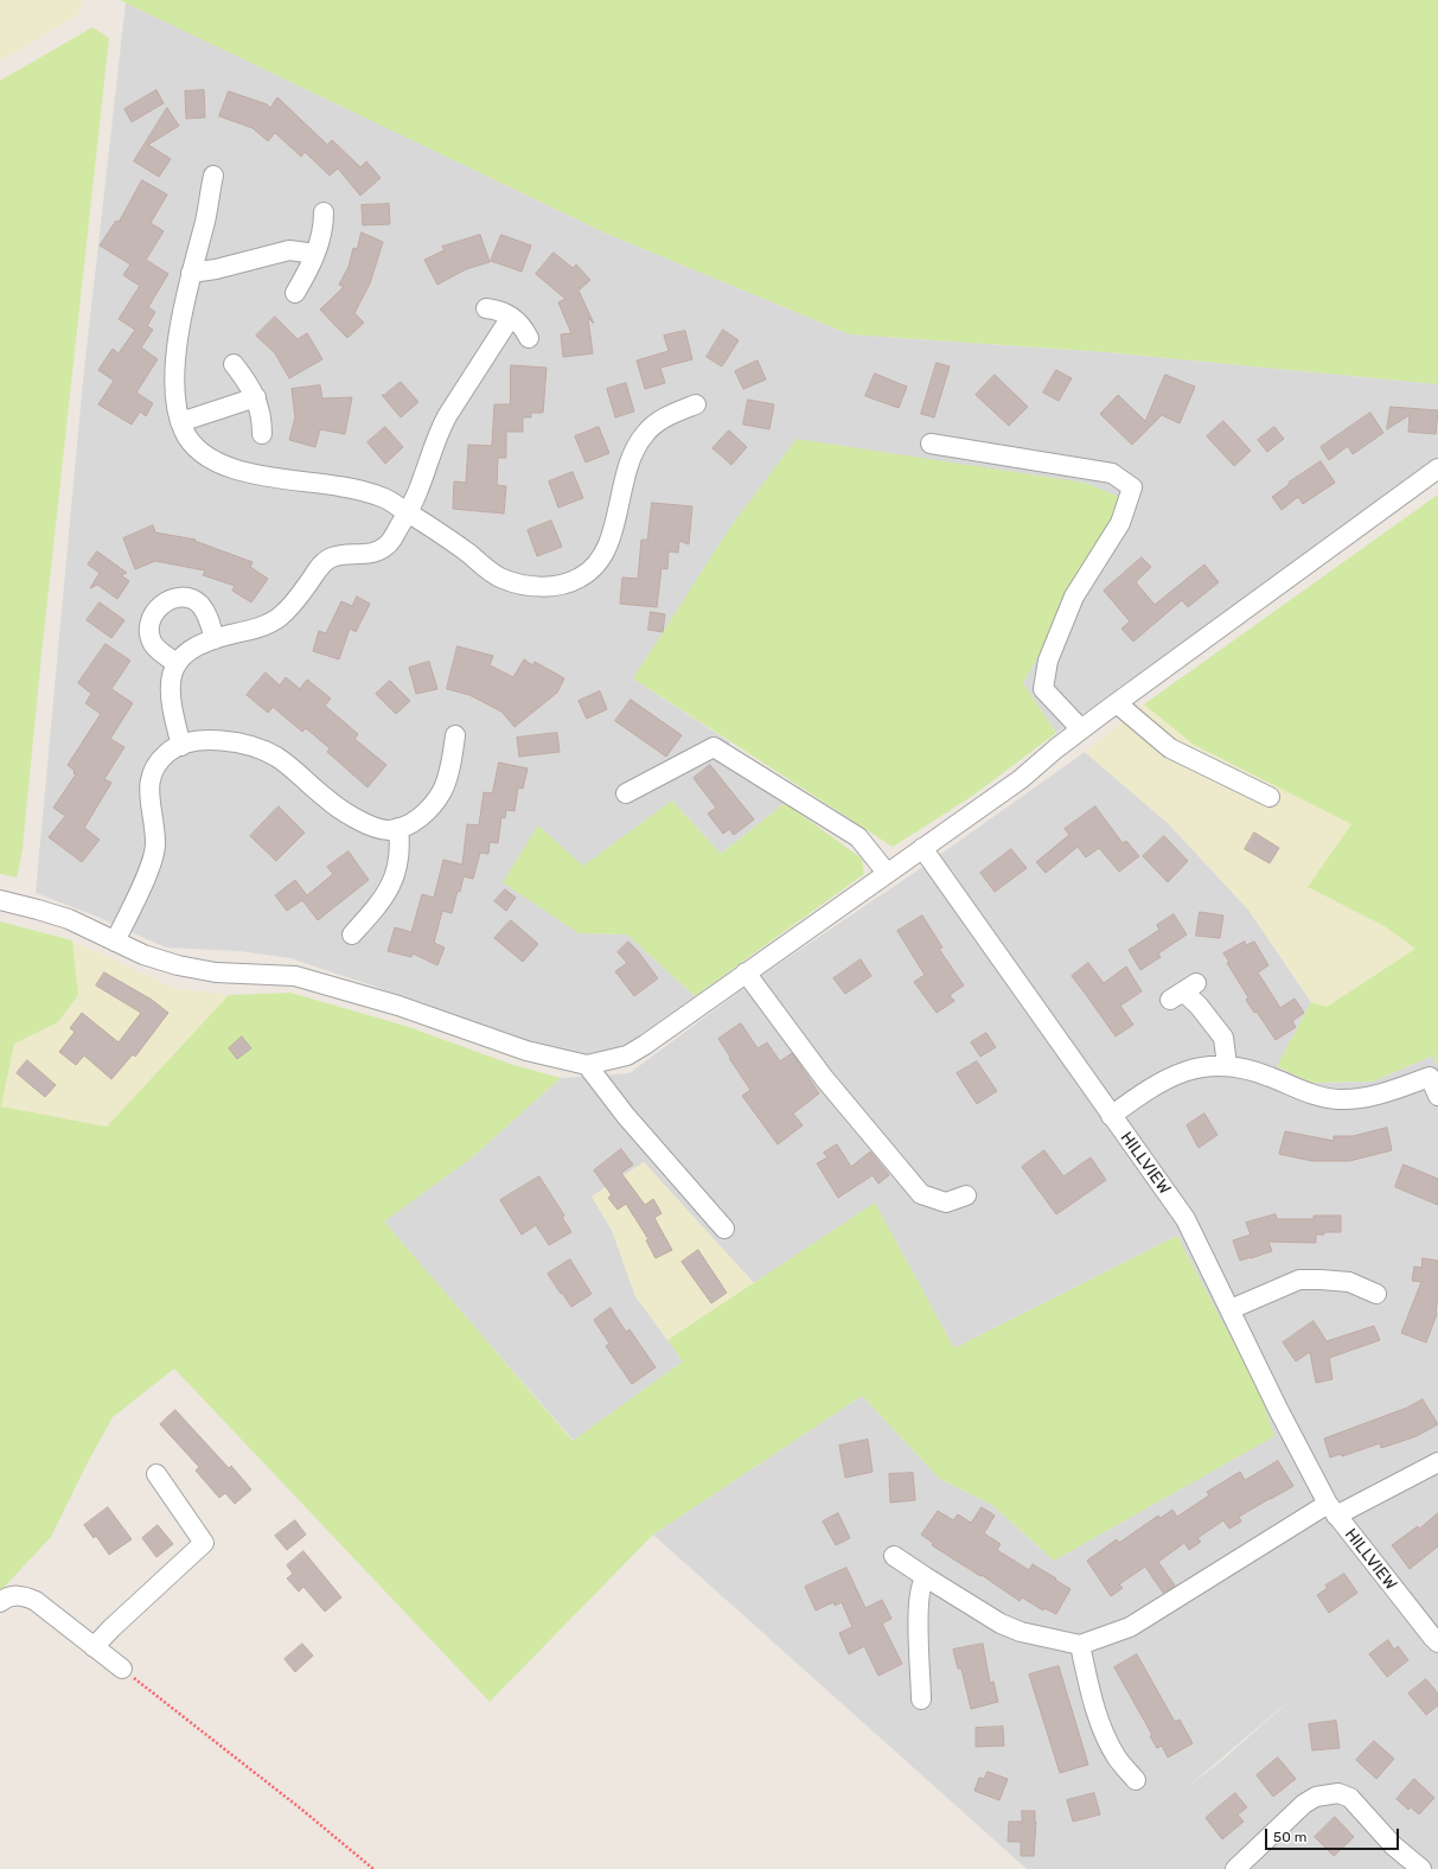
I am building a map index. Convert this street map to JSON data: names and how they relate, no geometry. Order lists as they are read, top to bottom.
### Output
{
  "streets": {
    "street": ["HILLVIEW"]
  },
  "scale_bar": "50 m"
}
